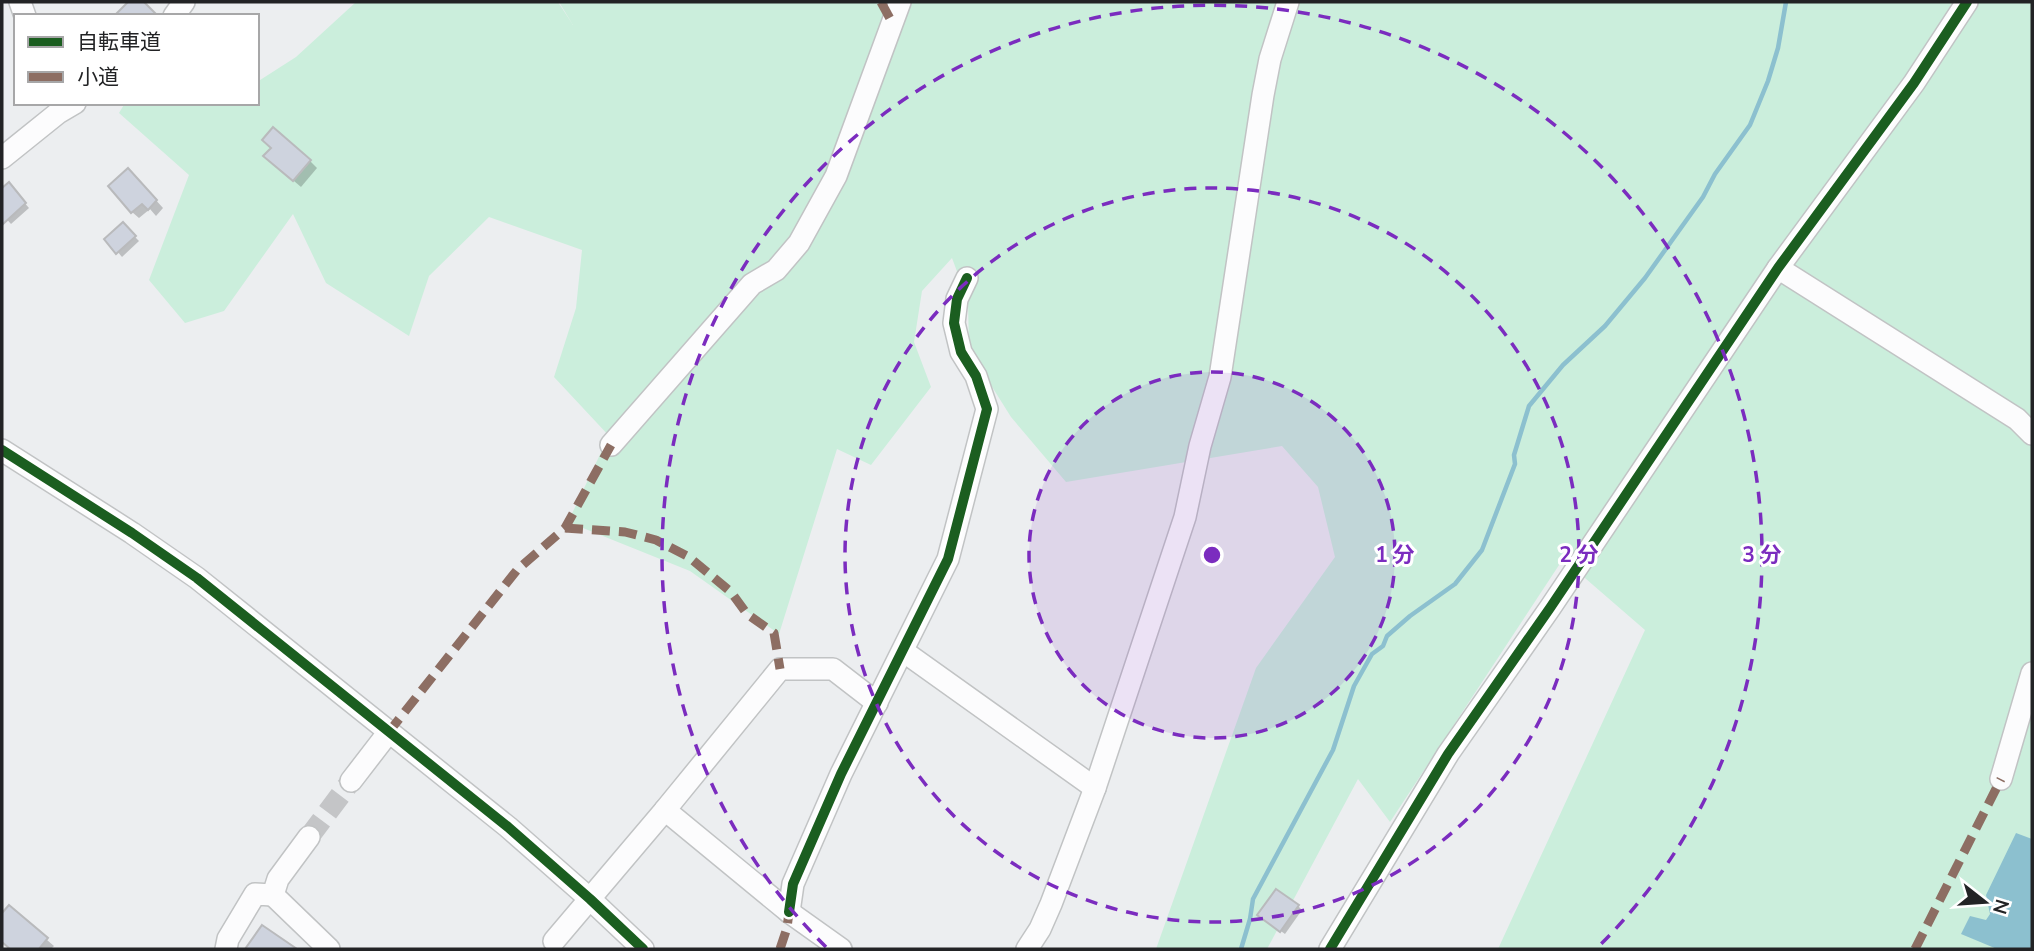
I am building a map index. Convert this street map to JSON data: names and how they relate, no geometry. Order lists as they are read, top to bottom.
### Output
{
  "legend": ["自転車道", "小道"],
  "north": "right",
  "rings": ["1 分", "2 分", "3 分"]
}
